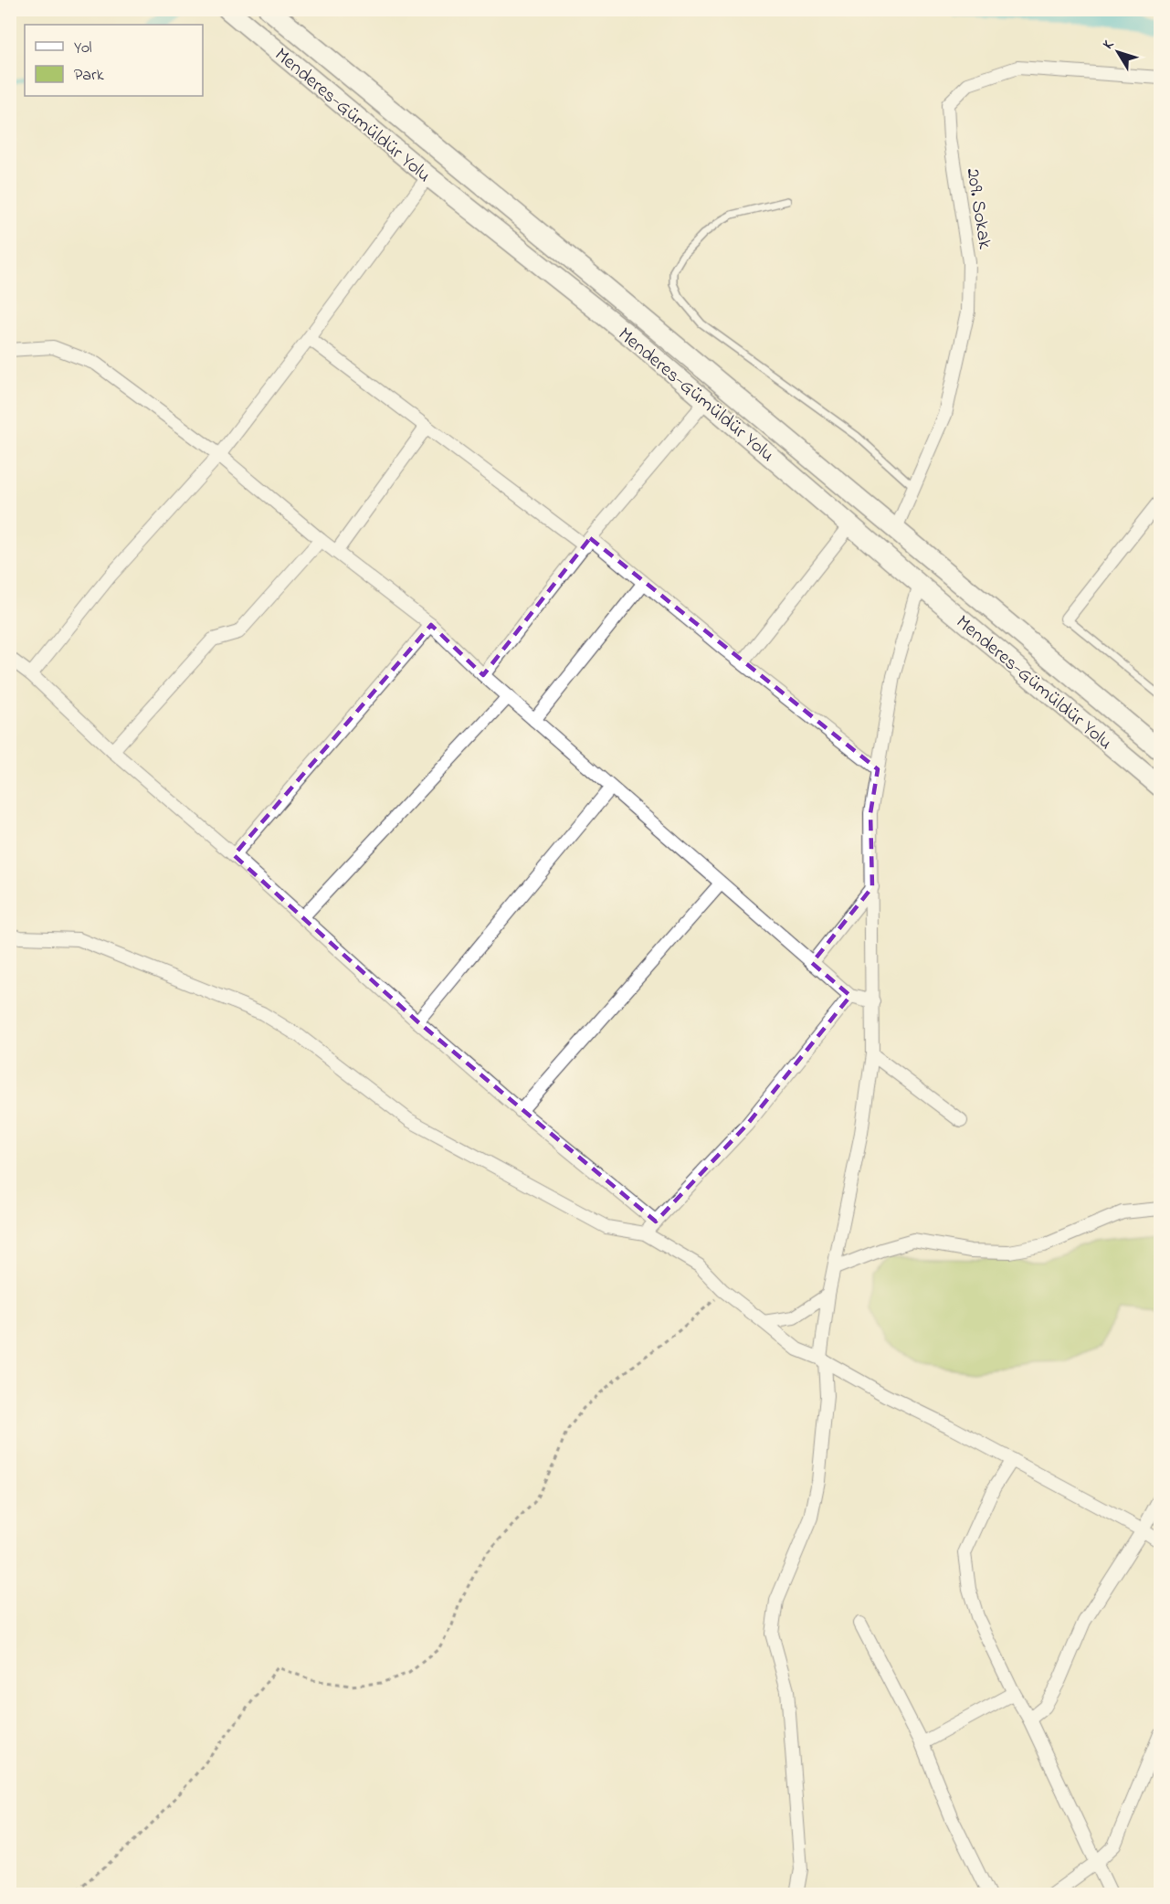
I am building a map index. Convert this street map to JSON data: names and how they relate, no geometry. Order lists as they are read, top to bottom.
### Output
{
  "streets": {
    "main road": ["Menderes-Gümüldür Yolu"],
    "street": ["209. Sokak"]
  },
  "crossings": [
    ["Menderes-Gümüldür Yolu", "209. Sokak"]
  ],
  "legend": ["Yol", "Park"],
  "north": "top left"
}
